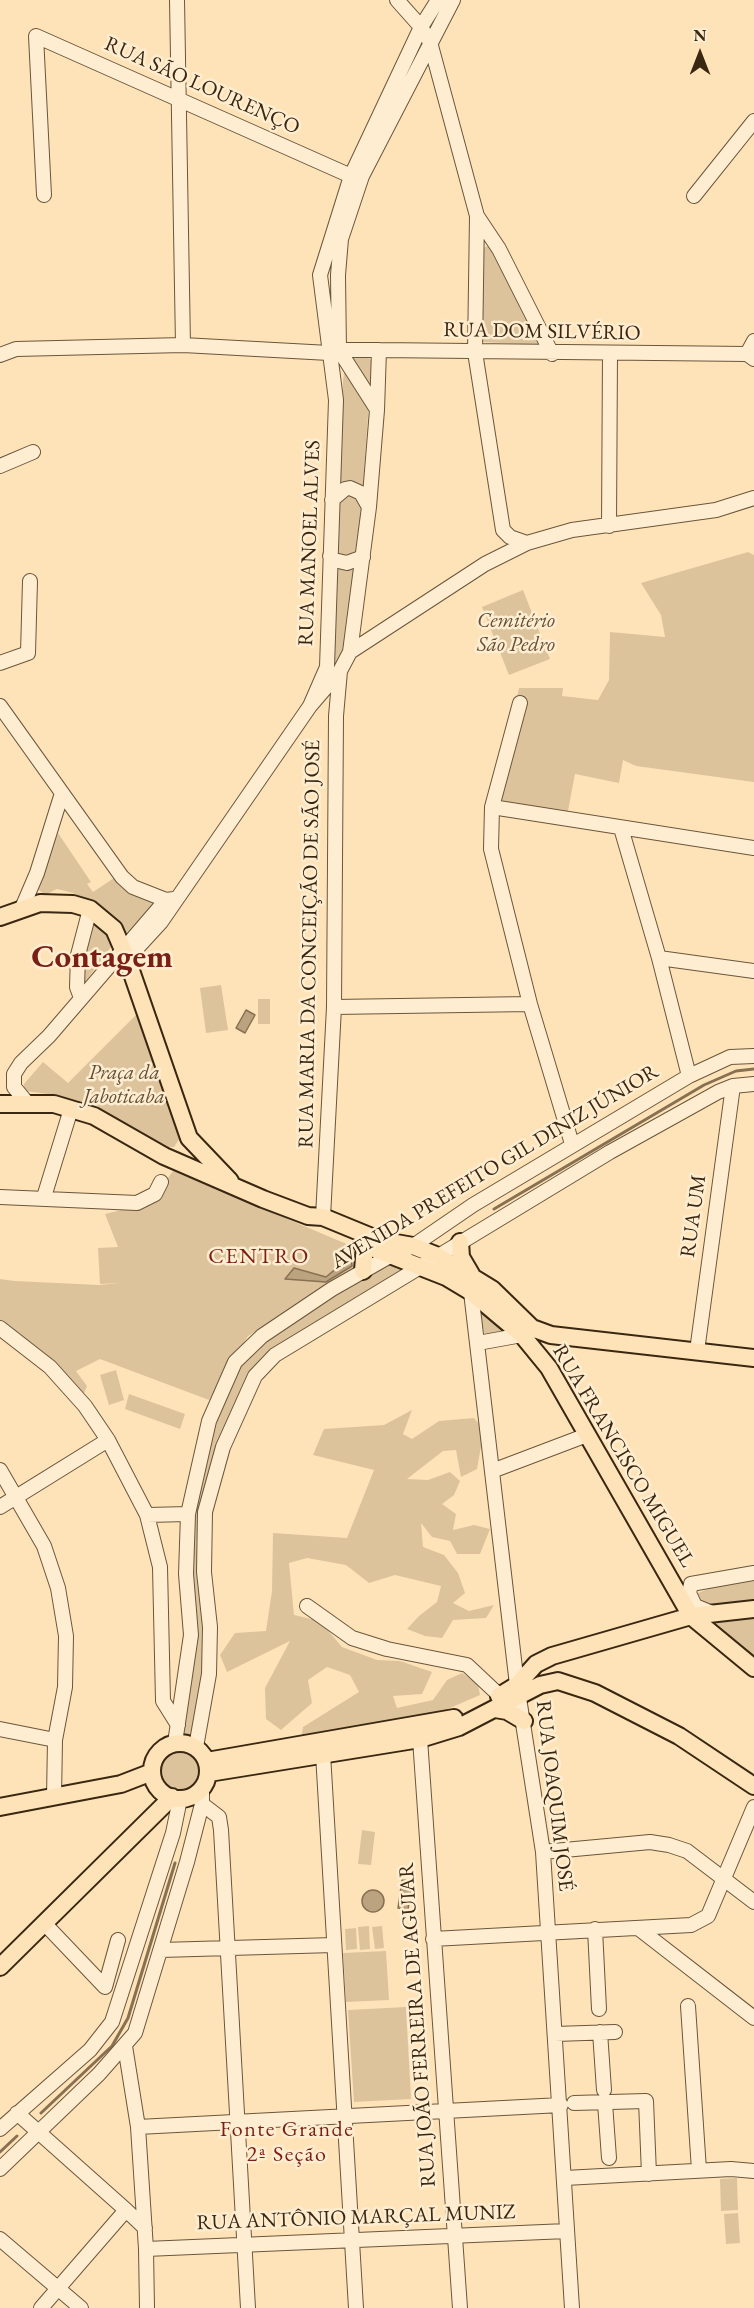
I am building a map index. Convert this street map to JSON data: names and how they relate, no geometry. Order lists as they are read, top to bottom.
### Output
{
  "streets": {
    "main road": ["RUA FRANCISCO MIGUEL"],
    "street": [
      "RUA SÃO LOURENÇO",
      "RUA DOM SILVÉRIO",
      "RUA MANOEL ALVES",
      "RUA MARIA DA CONCEIÇÃO DE SÃO JOSÉ",
      "AVENIDA PREFEITO GIL DINIZ JÚNIOR",
      "RUA UM",
      "RUA JOAQUIM JOSÉ",
      "RUA JOÃO FERREIRA DE AGUIAR",
      "RUA ANTÔNIO MARÇAL MUNIZ"
    ]
  },
  "crossings": [
    ["RUA SÃO LOURENÇO", "RUA MANOEL ALVES"],
    ["RUA DOM SILVÉRIO", "RUA MANOEL ALVES"],
    ["RUA MANOEL ALVES", "RUA MARIA DA CONCEIÇÃO DE SÃO JOSÉ"],
    ["RUA MARIA DA CONCEIÇÃO DE SÃO JOSÉ", "RUA FRANCISCO MIGUEL"],
    ["AVENIDA PREFEITO GIL DINIZ JÚNIOR", "RUA FRANCISCO MIGUEL"],
    ["RUA FRANCISCO MIGUEL", "RUA JOAQUIM JOSÉ"],
    ["RUA JOAQUIM JOSÉ", "RUA ANTÔNIO MARÇAL MUNIZ"],
    ["RUA JOÃO FERREIRA DE AGUIAR", "RUA ANTÔNIO MARÇAL MUNIZ"]
  ],
  "districts": ["Contagem", "CENTRO", "Fonte Grande 2ª Seção"],
  "parks": ["Cemitério São Pedro", "Praça da Jaboticaba"],
  "north": "top"
}
